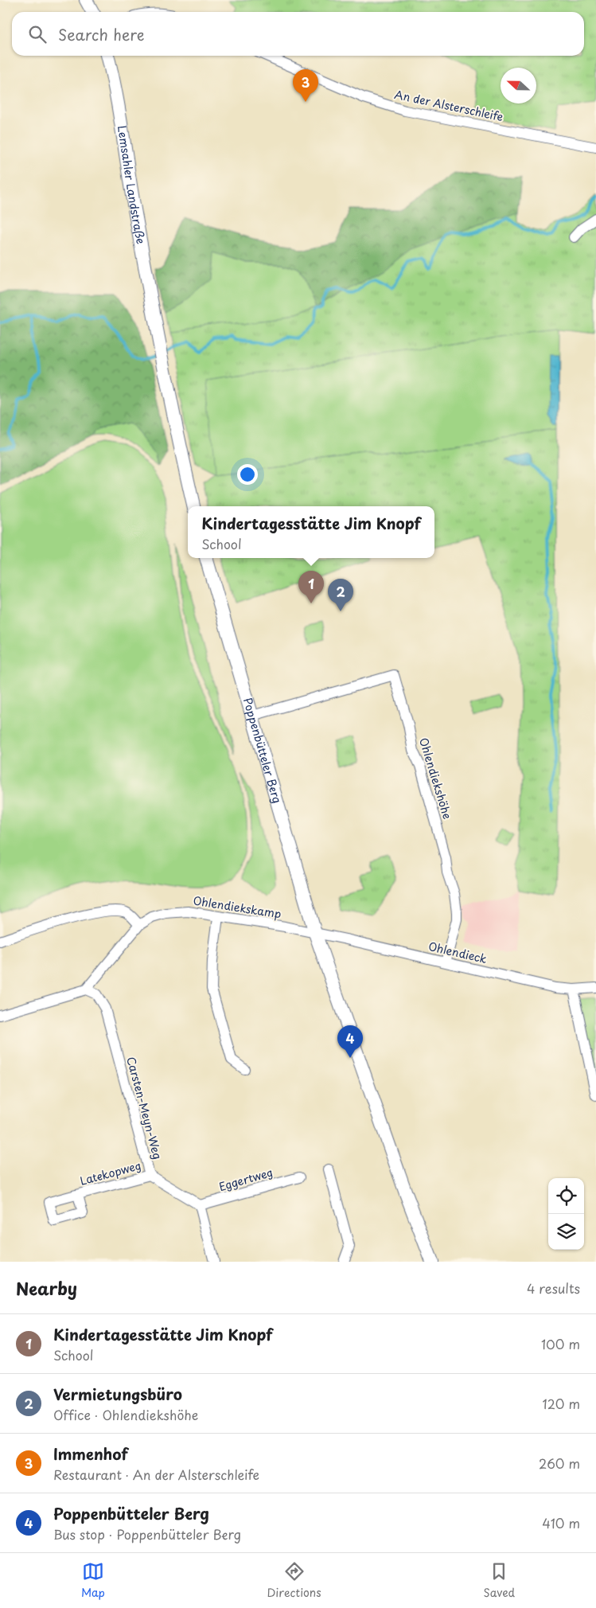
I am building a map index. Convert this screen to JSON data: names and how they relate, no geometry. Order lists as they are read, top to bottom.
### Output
{
  "streets": {
    "main road": ["Lemsahler Landstraße", "Poppenbütteler Berg"],
    "street": [
      "An der Alsterschleife",
      "Ohlendiekshöhe",
      "Ohlendiekskamp",
      "Ohlendieck",
      "Carsten-Meyn-Weg",
      "Latekopweg",
      "Eggertweg"
    ]
  },
  "crossings": [
    ["Poppenbütteler Berg", "Ohlendiekshöhe"],
    ["Poppenbütteler Berg", "Ohlendiekskamp"],
    ["Poppenbütteler Berg", "Ohlendieck"],
    ["Ohlendiekshöhe", "Ohlendieck"],
    ["Ohlendiekskamp", "Ohlendieck"],
    ["Ohlendiekskamp", "Carsten-Meyn-Weg"],
    ["Carsten-Meyn-Weg", "Latekopweg"],
    ["Carsten-Meyn-Weg", "Eggertweg"]
  ],
  "north": "left",
  "page": {
    "search": "Search here",
    "pins": [
      "3",
      "1",
      "2",
      "4"
    ],
    "popup": ["Kindertagesstätte Jim Knopf", "School"],
    "heading": ["Nearby", "4 results"],
    "list": [
      {
        "mark": "1",
        "name": "Kindertagesstätte Jim Knopf",
        "note": "School",
        "value": "100 m"
      },
      {
        "mark": "2",
        "name": "Vermietungsbüro",
        "note": "Office · Ohlendiekshöhe",
        "value": "120 m"
      },
      {
        "mark": "3",
        "name": "Immenhof",
        "note": "Restaurant · An der Alsterschleife",
        "value": "260 m"
      },
      {
        "mark": "4",
        "name": "Poppenbütteler Berg",
        "note": "Bus stop · Poppenbütteler Berg",
        "value": "410 m"
      }
    ],
    "nav": ["Map", "Directions", "Saved"]
  }
}
